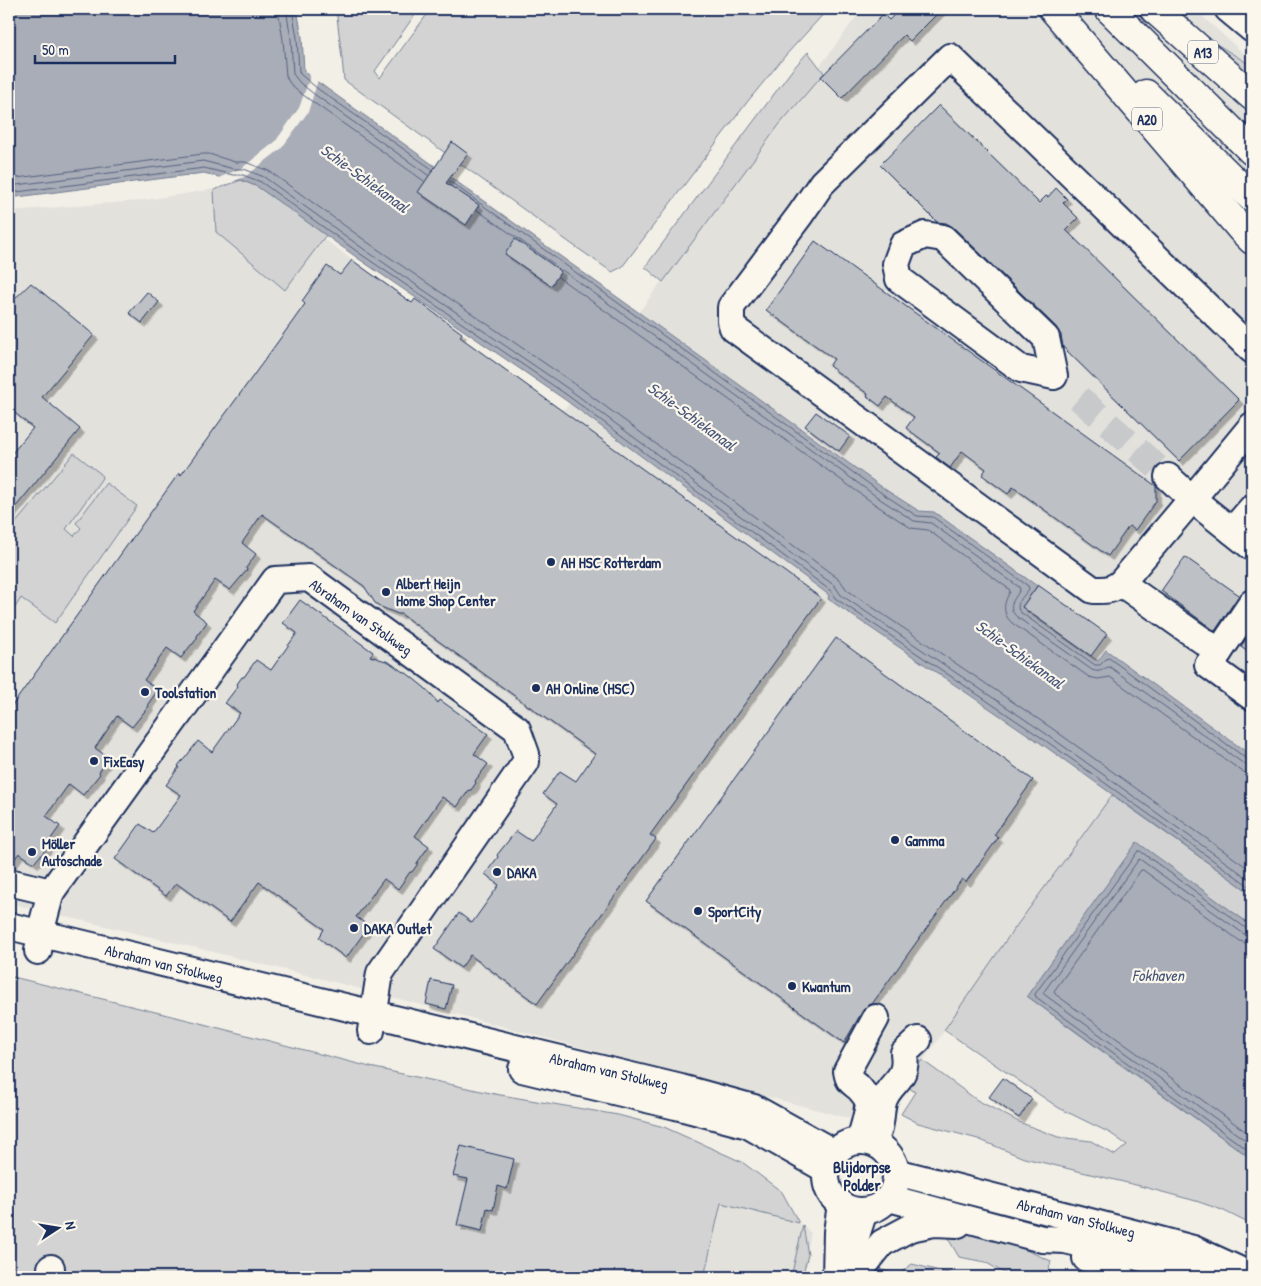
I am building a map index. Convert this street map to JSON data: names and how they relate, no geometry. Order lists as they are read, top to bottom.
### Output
{
  "streets": {
    "highway": ["A13", "A20"],
    "street": ["Abraham van Stolkweg"]
  },
  "districts": ["Blijdorpse Polder"],
  "water": ["Schie-Schiekanaal", "Fokhaven"],
  "places": [
    "AH HSC Rotterdam",
    "Albert Heijn Home Shop Center",
    "AH Online (HSC)",
    "Toolstation",
    "FixEasy",
    "Gamma",
    "Möller Autoschade",
    "DAKA",
    "SportCity",
    "DAKA Outlet",
    "Kwantum"
  ],
  "scale_bar": "50 m",
  "north": "right"
}
